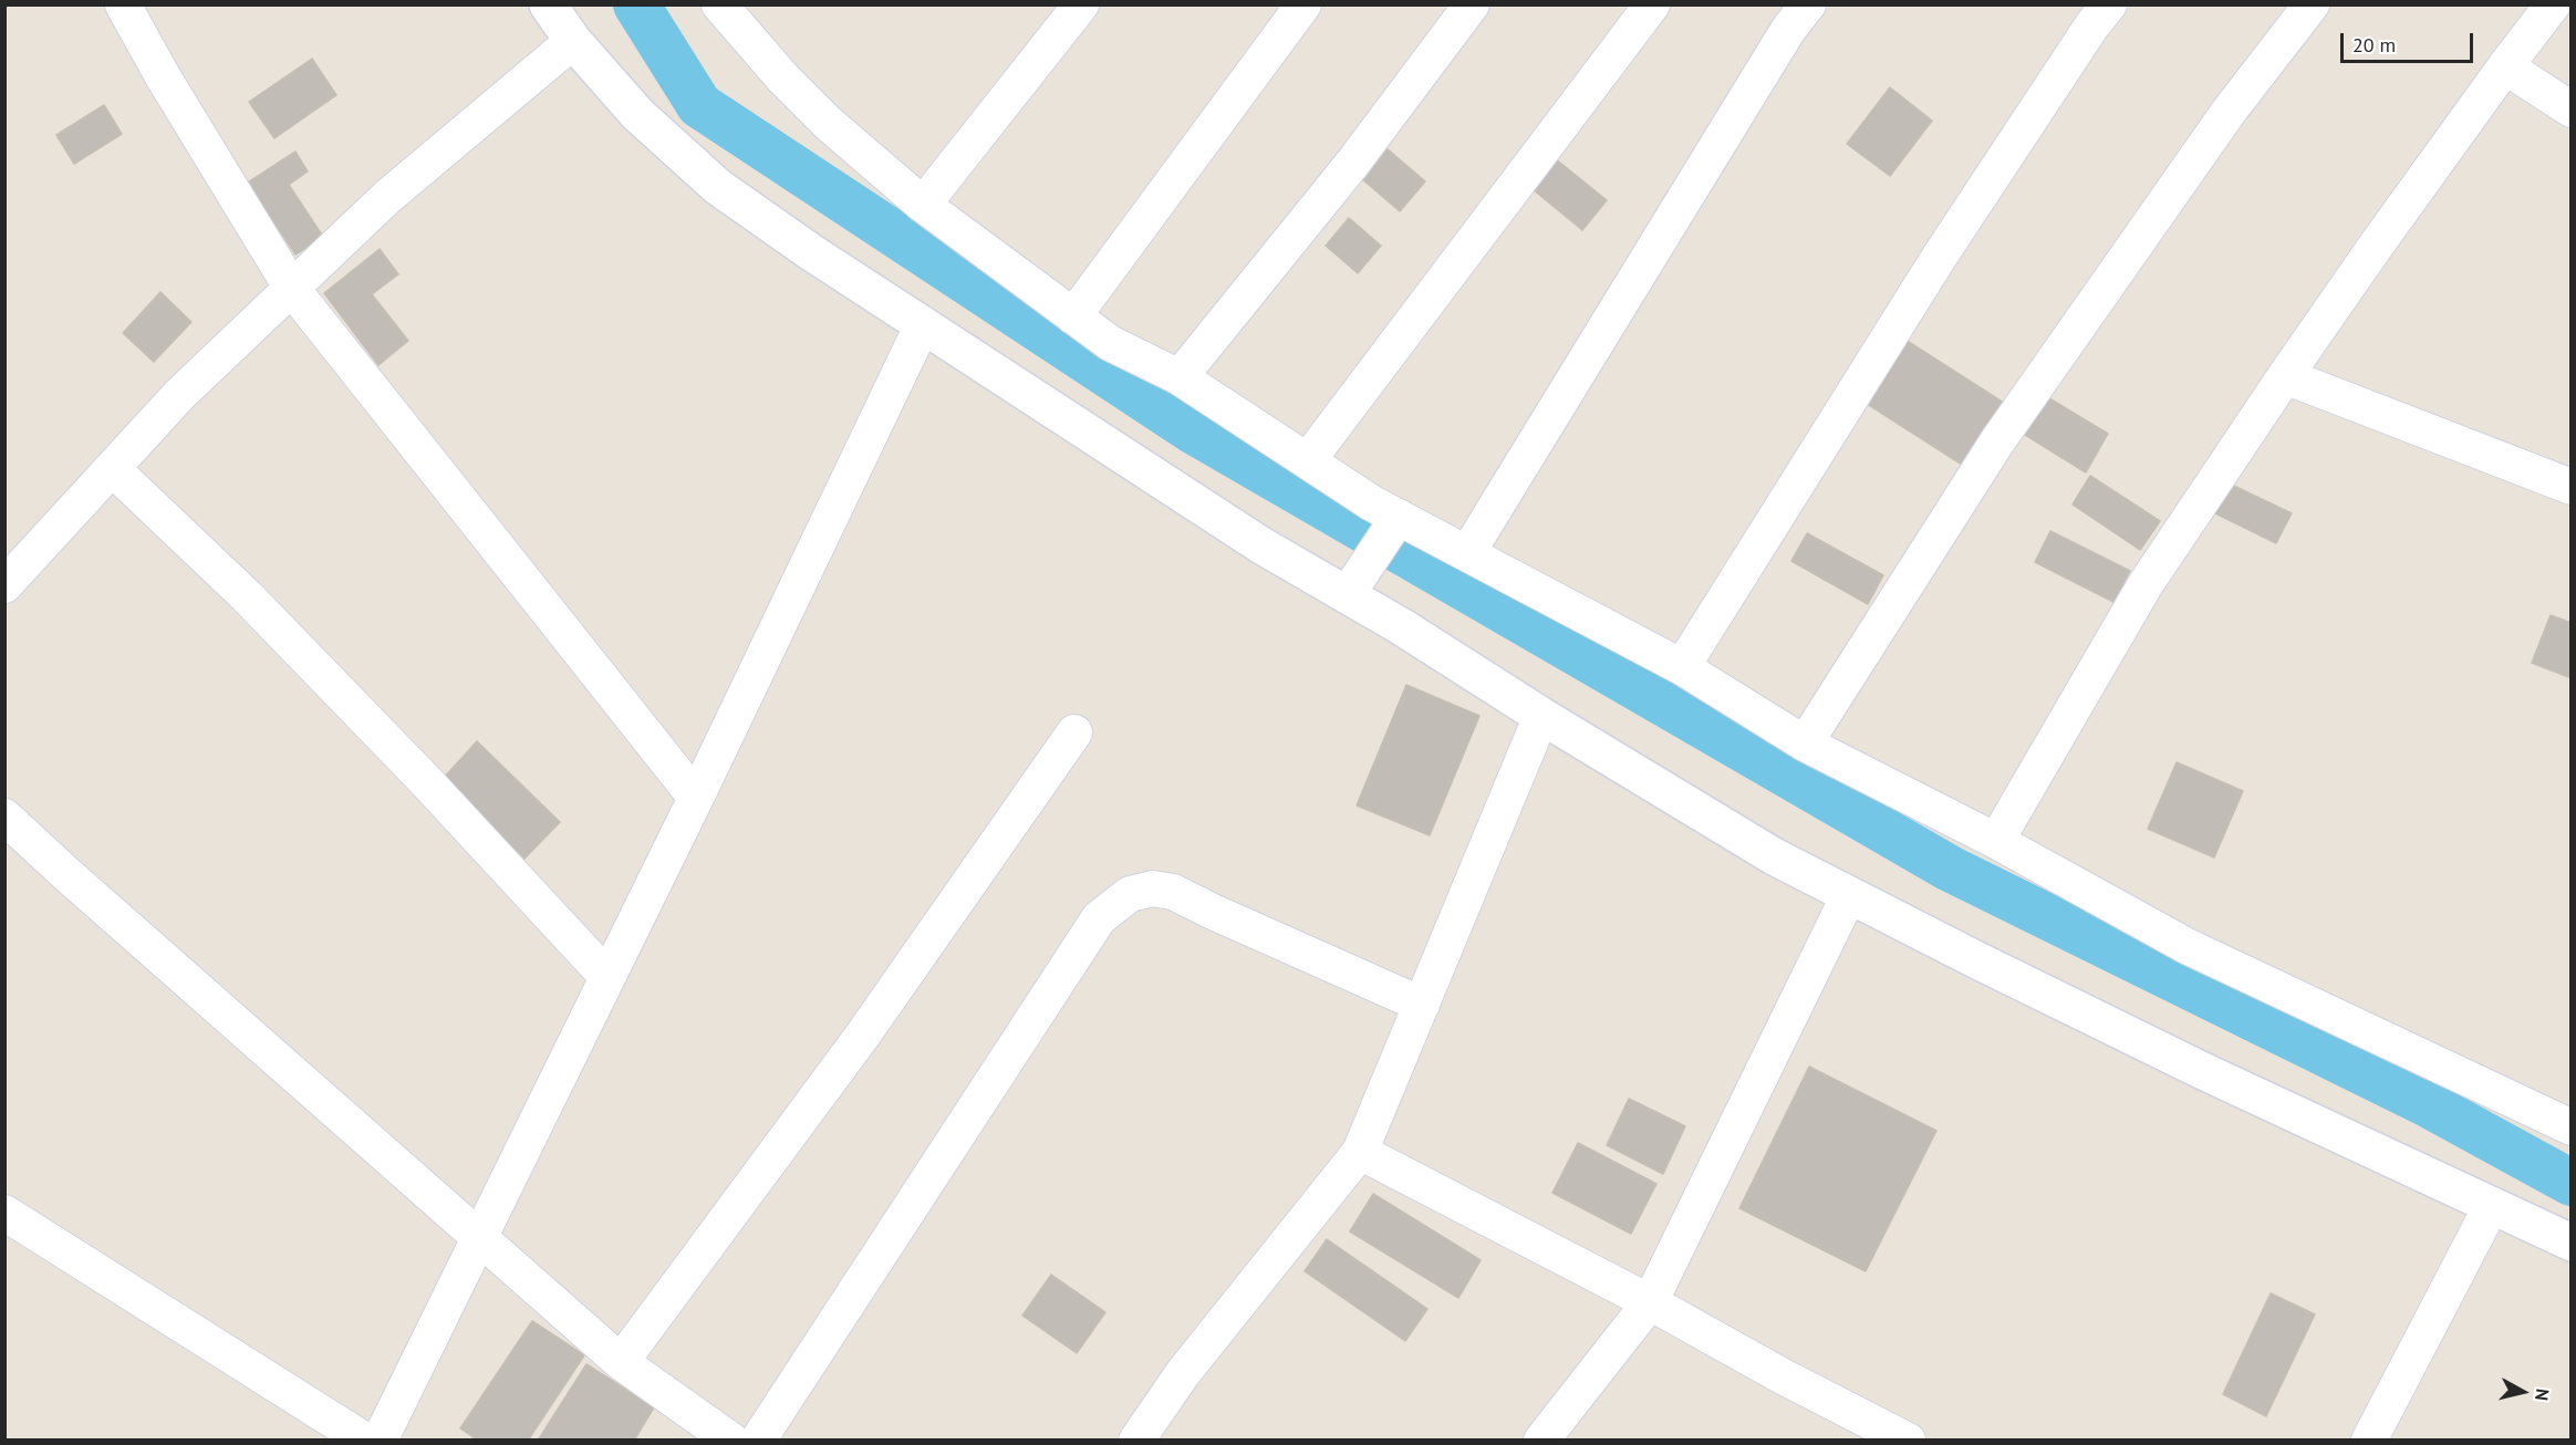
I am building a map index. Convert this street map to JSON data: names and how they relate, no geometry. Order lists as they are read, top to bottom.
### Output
{
  "scale_bar": "20 m",
  "north": "right"
}
